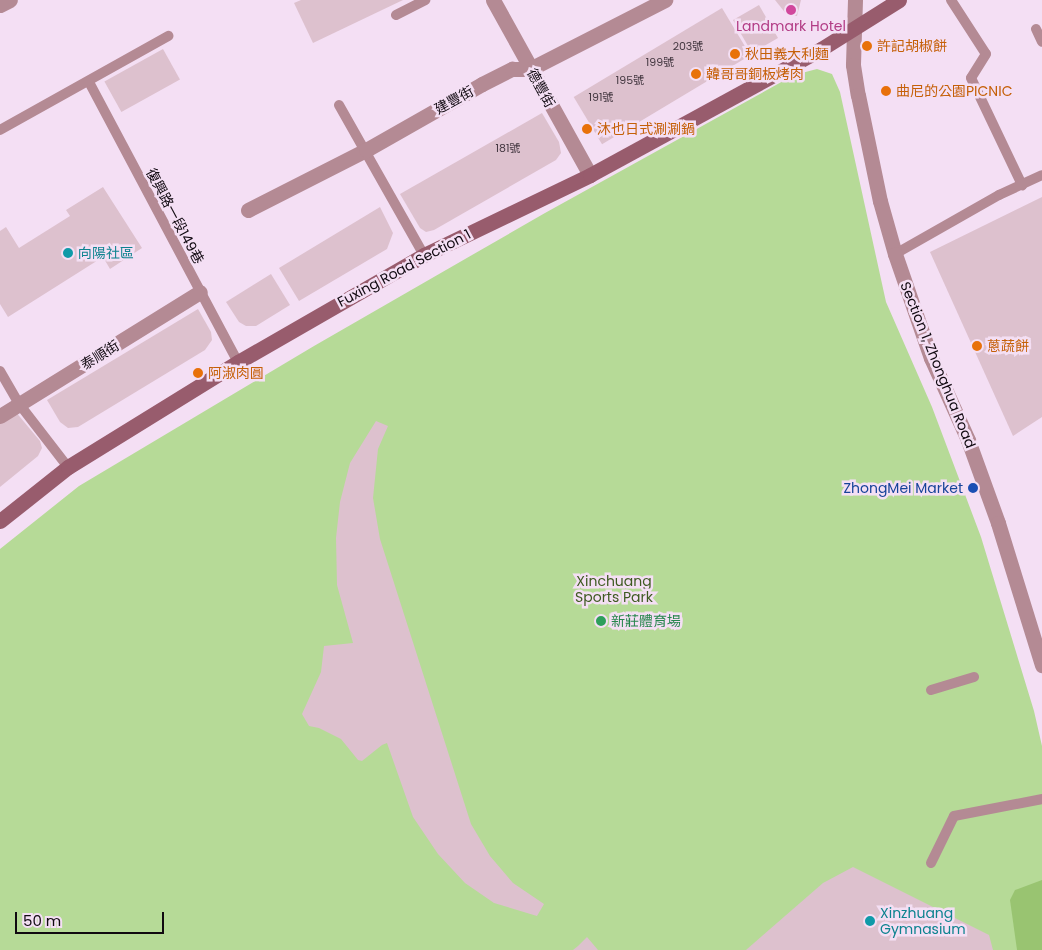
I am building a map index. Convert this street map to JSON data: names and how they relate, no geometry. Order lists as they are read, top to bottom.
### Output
{
  "streets": {
    "street": [
      "德豐街",
      "建豐街",
      "Fuxing Road Section 1",
      "泰順街",
      "Section 1, Zhonghua Road"
    ],
    "lane": ["復興路一段149巷"]
  },
  "crossings": [
    ["德豐街", "建豐街"],
    ["德豐街", "Fuxing Road Section 1"],
    ["復興路一段149巷", "Fuxing Road Section 1"],
    ["復興路一段149巷", "泰順街"],
    ["Fuxing Road Section 1", "Section 1, Zhonghua Road"]
  ],
  "parks": ["Xinchuang Sports Park"],
  "places": [
    "Landmark Hotel",
    "許記胡椒餅",
    "秋田義大利麵",
    "韓哥哥銅板烤肉",
    "曲尼的公園PICNIC",
    "沐也日式涮涮鍋",
    "向陽社區",
    "蔥蔬餅",
    "阿淑肉圓",
    "ZhongMei Market",
    "新莊體育場",
    "Xinzhuang Gymnasium"
  ],
  "house_numbers": [
    "203號",
    "199號",
    "195號",
    "191號",
    "181號"
  ],
  "scale_bar": "50 m"
}
